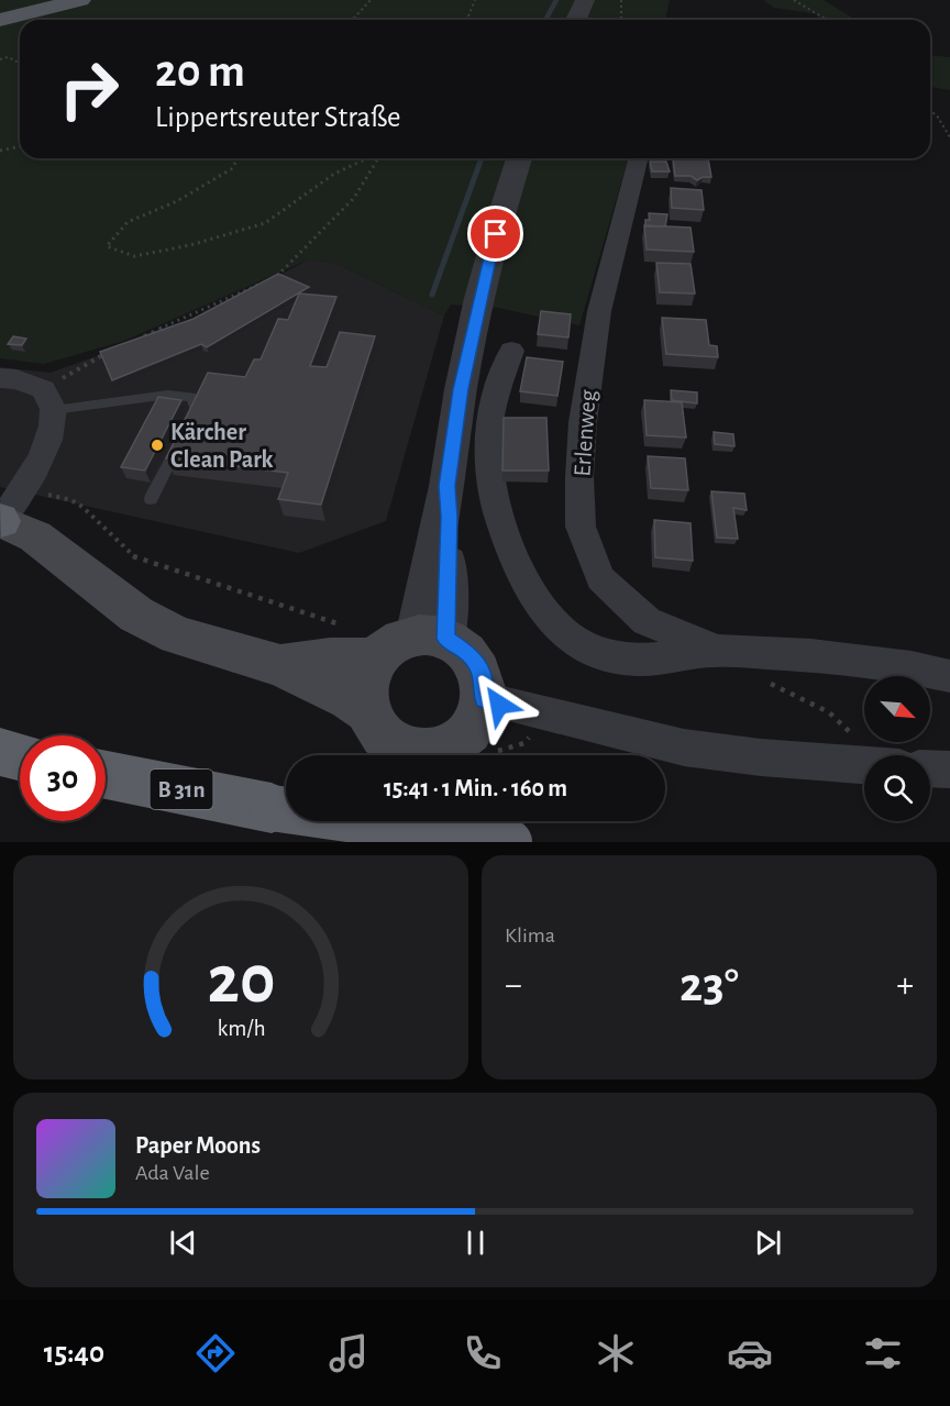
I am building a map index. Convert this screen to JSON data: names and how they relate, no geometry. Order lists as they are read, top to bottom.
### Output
{
  "streets": {
    "highway": ["B 31n"],
    "street": ["Erlenweg"]
  },
  "places": ["Kärcher Clean Park"],
  "north": "bottom right",
  "page": {
    "turn": ["20 m", "Lippertsreuter Straße"],
    "limit": "30",
    "trip": "15:41 · 1 Min. · 160 m",
    "tile": "Klima",
    "heat": ["−", "23°", "+"],
    "song": ["Paper Moons", "Ada Vale"],
    "tabs": "15:40",
    "gauge": ["20", "km/h"]
  }
}
